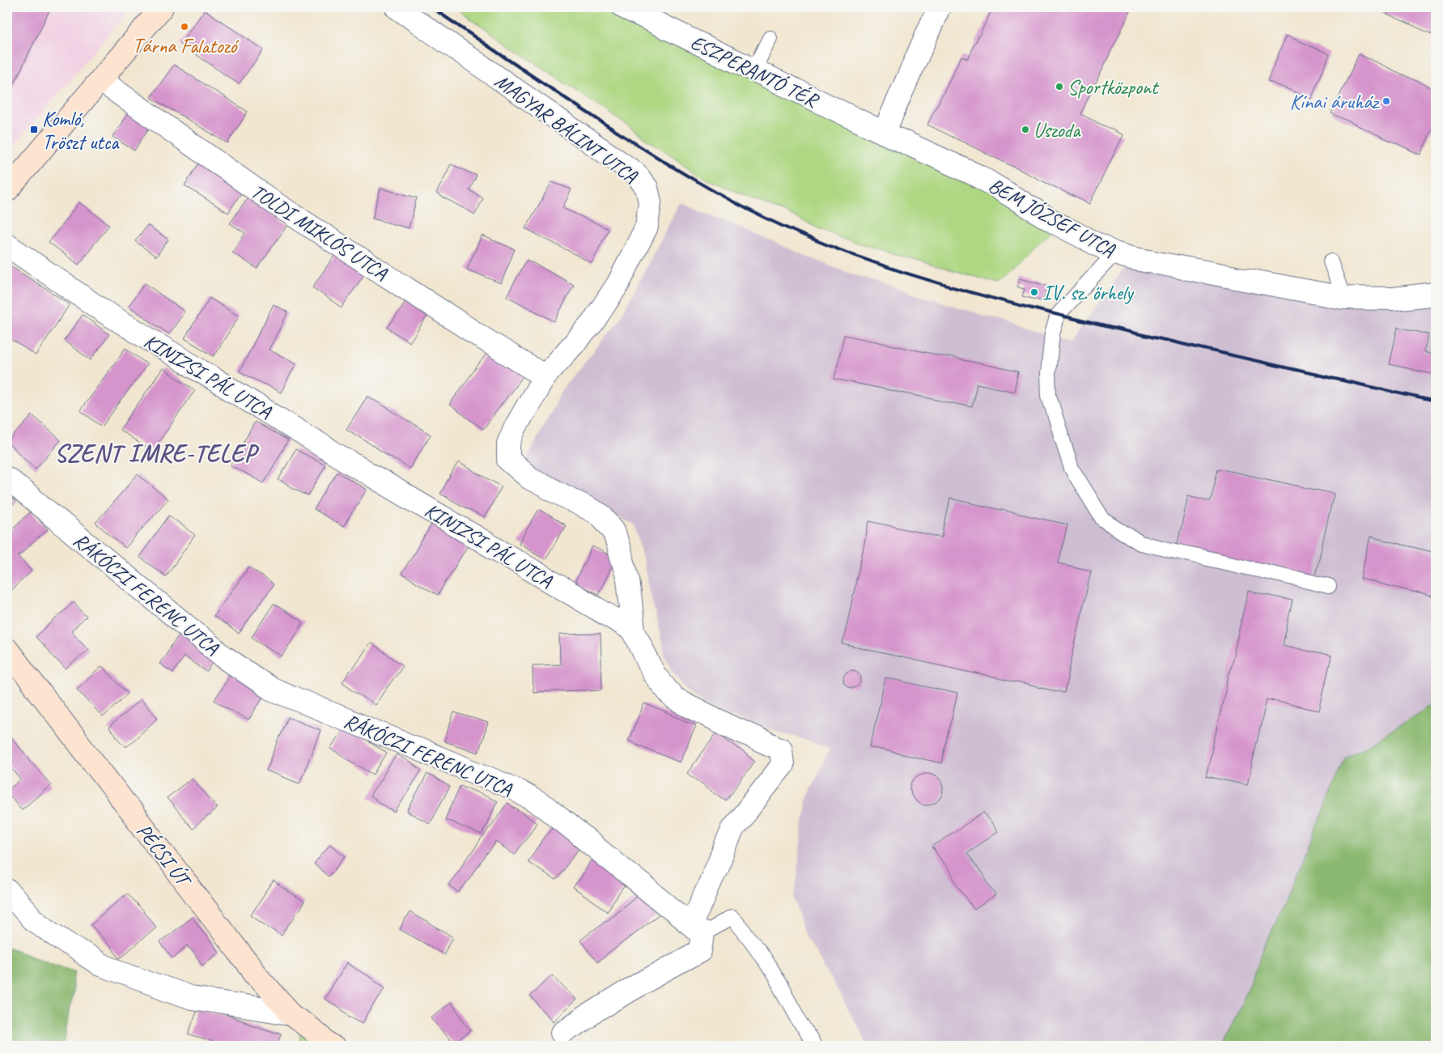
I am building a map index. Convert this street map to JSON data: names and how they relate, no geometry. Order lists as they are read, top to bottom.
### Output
{
  "streets": {
    "main road": ["PÉCSI ÚT"],
    "street": [
      "ESZPERANTÓ TÉR",
      "MAGYAR BÁLINT UTCA",
      "BEM JÓZSEF UTCA",
      "TOLDI MIKLÓS UTCA",
      "KINIZSI PÁL UTCA",
      "RÁKÓCZI FERENC UTCA"
    ]
  },
  "crossings": [
    ["ESZPERANTÓ TÉR", "BEM JÓZSEF UTCA"],
    ["MAGYAR BÁLINT UTCA", "TOLDI MIKLÓS UTCA"],
    ["MAGYAR BÁLINT UTCA", "KINIZSI PÁL UTCA"]
  ],
  "districts": ["SZENT IMRE-TELEP"],
  "places": {
    "other": [
      "Tárna Falatozó",
      "Sportközpont",
      "Kínai áruház",
      "Uszoda",
      "IV. sz. őrhely"
    ],
    "transit": ["Komló, Tröszt utca"]
  }
}
